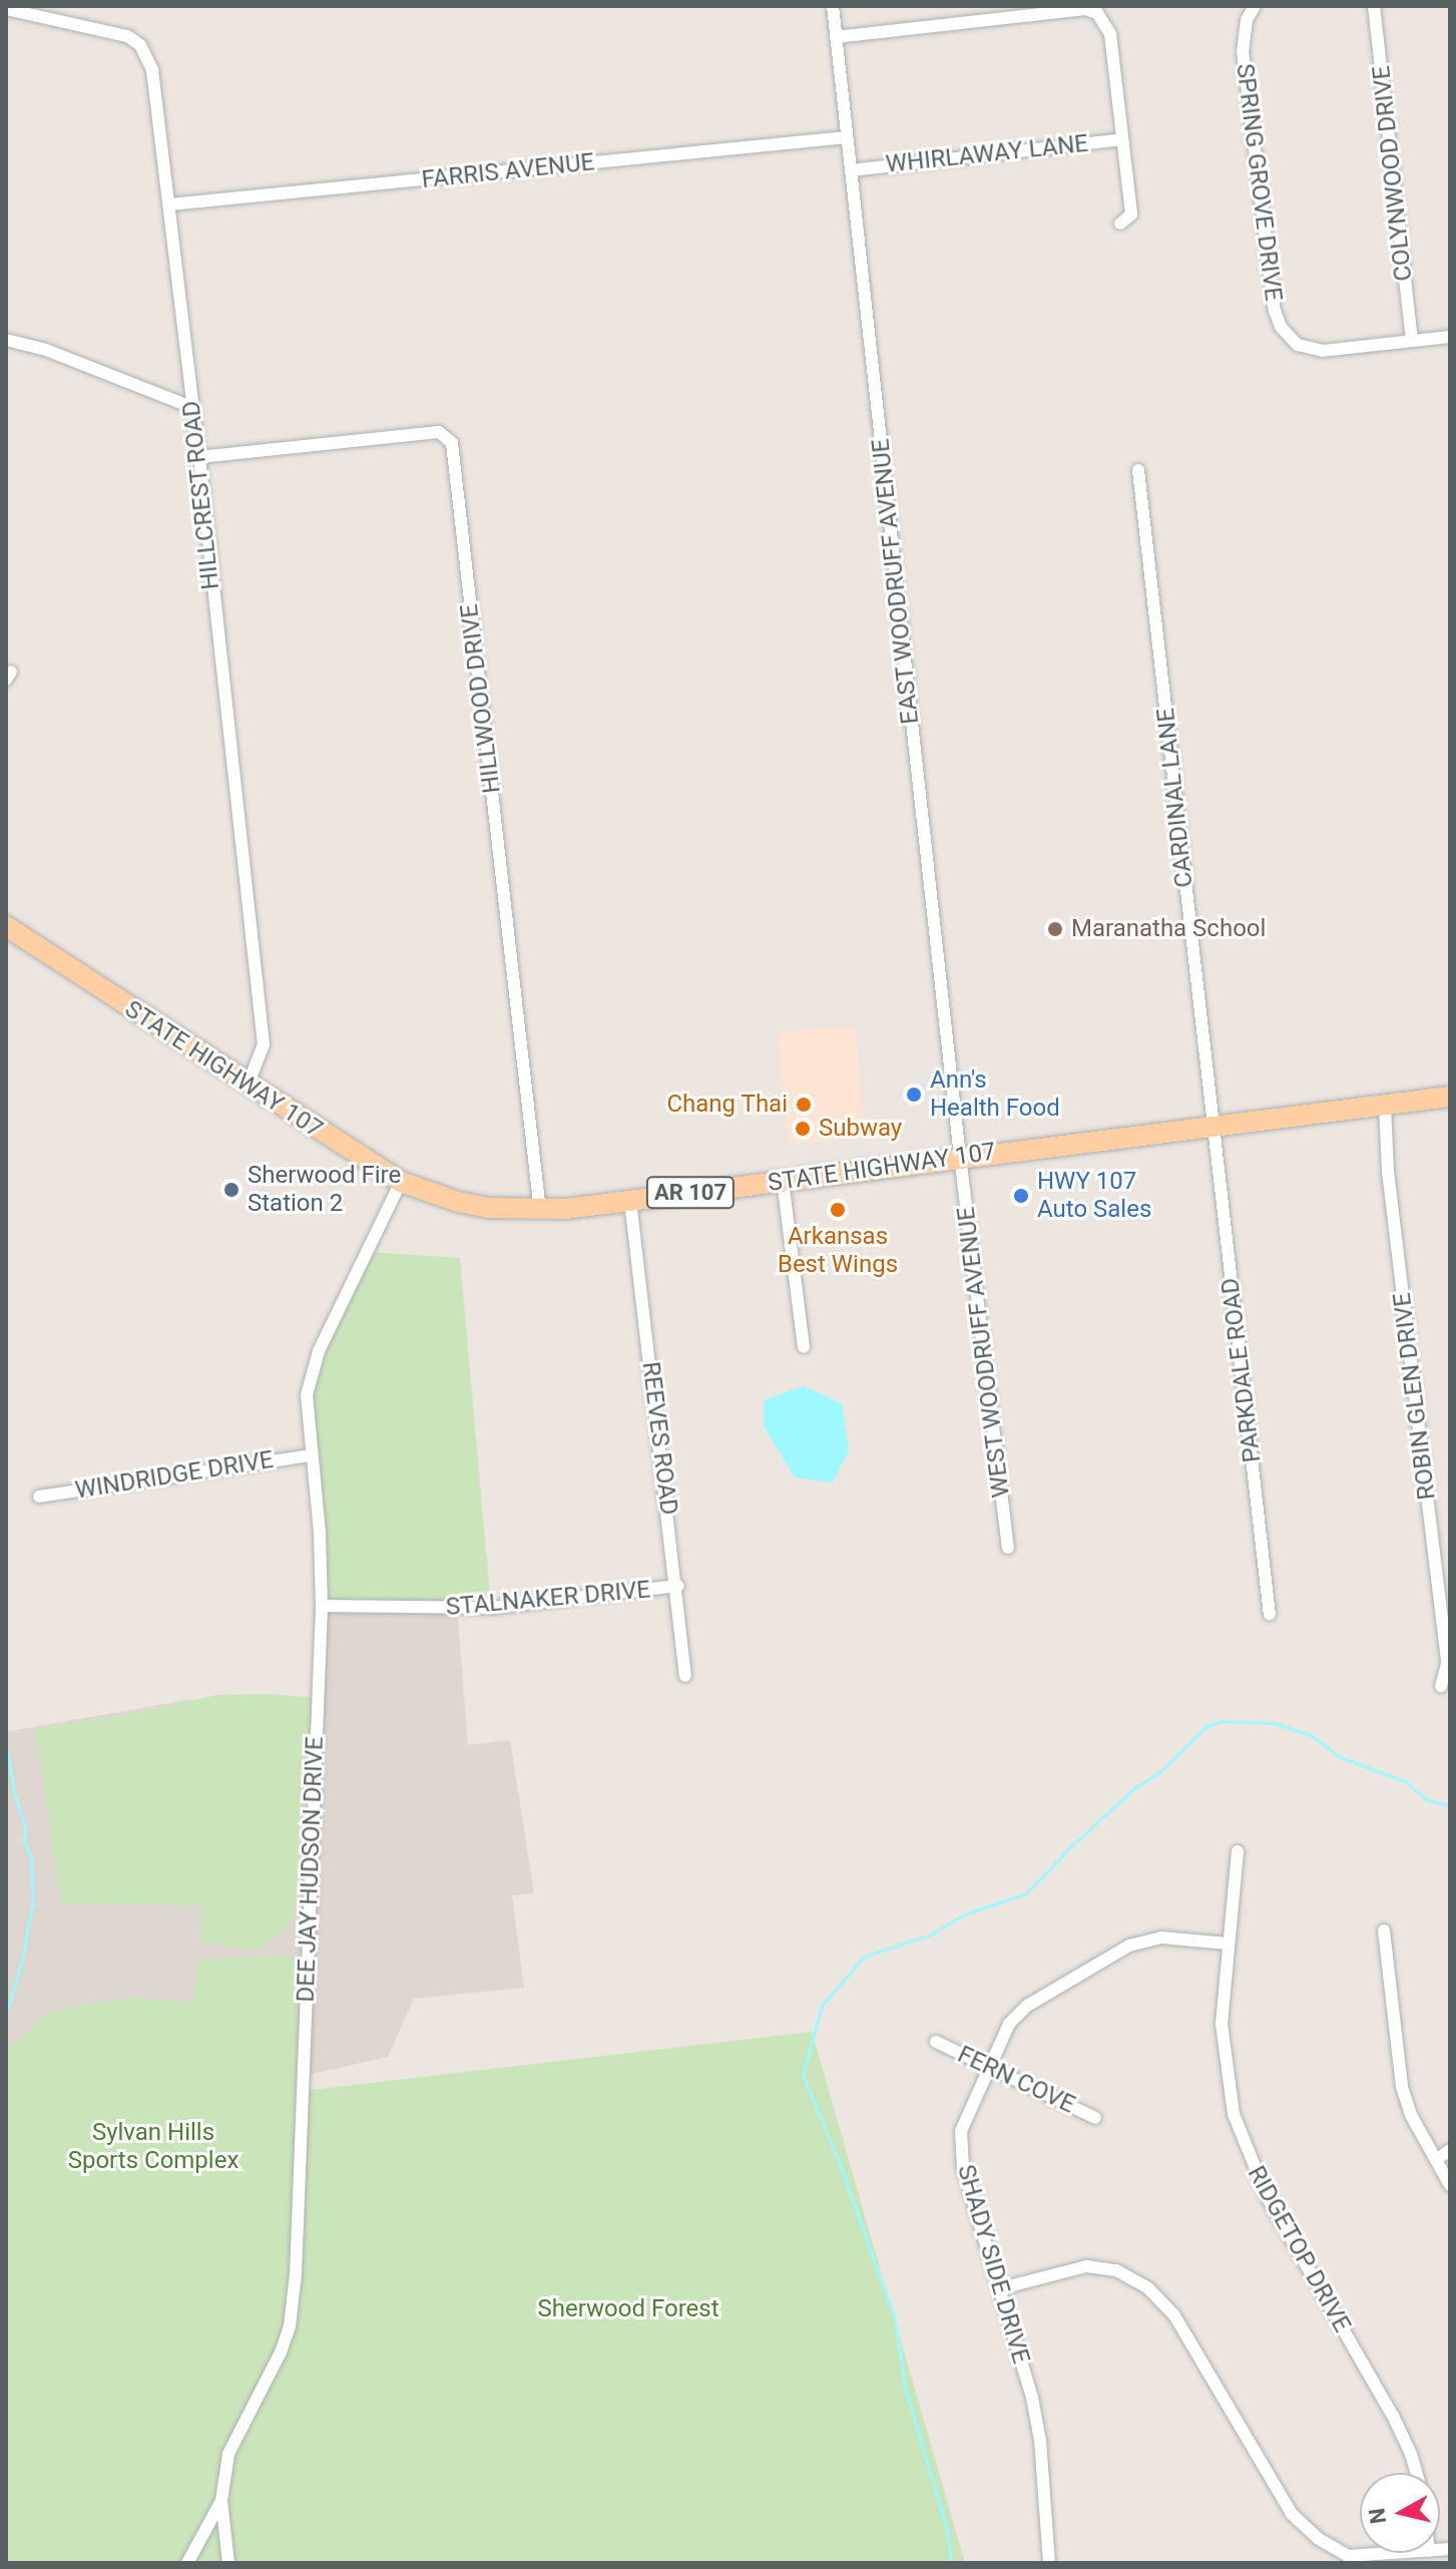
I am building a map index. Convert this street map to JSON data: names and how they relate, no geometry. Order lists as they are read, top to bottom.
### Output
{
  "streets": {
    "main road": ["STATE HIGHWAY 107", "AR 107"],
    "street": [
      "WHIRLAWAY LANE",
      "FARRIS AVENUE",
      "COLYNWOOD DRIVE",
      "SPRING GROVE DRIVE",
      "HILLCREST ROAD",
      "EAST WOODRUFF AVENUE",
      "HILLWOOD DRIVE",
      "CARDINAL LANE",
      "WEST WOODRUFF AVENUE",
      "PARKDALE ROAD",
      "ROBIN GLEN DRIVE",
      "REEVES ROAD",
      "WINDRIDGE DRIVE",
      "STALNAKER DRIVE",
      "DEE JAY HUDSON DRIVE",
      "FERN COVE",
      "RIDGETOP DRIVE",
      "SHADY SIDE DRIVE"
    ]
  },
  "crossings": [
    ["WHIRLAWAY LANE", "EAST WOODRUFF AVENUE"],
    ["FARRIS AVENUE", "HILLCREST ROAD"],
    ["FARRIS AVENUE", "EAST WOODRUFF AVENUE"],
    ["COLYNWOOD DRIVE", "SPRING GROVE DRIVE"],
    ["HILLCREST ROAD", "HILLWOOD DRIVE"],
    ["HILLCREST ROAD", "STATE HIGHWAY 107"],
    ["EAST WOODRUFF AVENUE", "STATE HIGHWAY 107"],
    ["EAST WOODRUFF AVENUE", "WEST WOODRUFF AVENUE"],
    ["HILLWOOD DRIVE", "STATE HIGHWAY 107"],
    ["CARDINAL LANE", "STATE HIGHWAY 107"],
    ["CARDINAL LANE", "PARKDALE ROAD"],
    ["STATE HIGHWAY 107", "WEST WOODRUFF AVENUE"],
    ["STATE HIGHWAY 107", "PARKDALE ROAD"],
    ["STATE HIGHWAY 107", "ROBIN GLEN DRIVE"],
    ["STATE HIGHWAY 107", "REEVES ROAD"],
    ["STATE HIGHWAY 107", "DEE JAY HUDSON DRIVE"],
    ["REEVES ROAD", "STALNAKER DRIVE"],
    ["WINDRIDGE DRIVE", "DEE JAY HUDSON DRIVE"],
    ["STALNAKER DRIVE", "DEE JAY HUDSON DRIVE"],
    ["FERN COVE", "SHADY SIDE DRIVE"],
    ["RIDGETOP DRIVE", "SHADY SIDE DRIVE"]
  ],
  "parks": ["Sylvan Hills Sports Complex", "Sherwood Forest"],
  "places": [
    "Maranatha School",
    "Ann's Health Food",
    "Chang Thai",
    "Subway",
    "Sherwood Fire Station 2",
    "HWY 107 Auto Sales",
    "Arkansas Best Wings"
  ],
  "north": "left"
}
